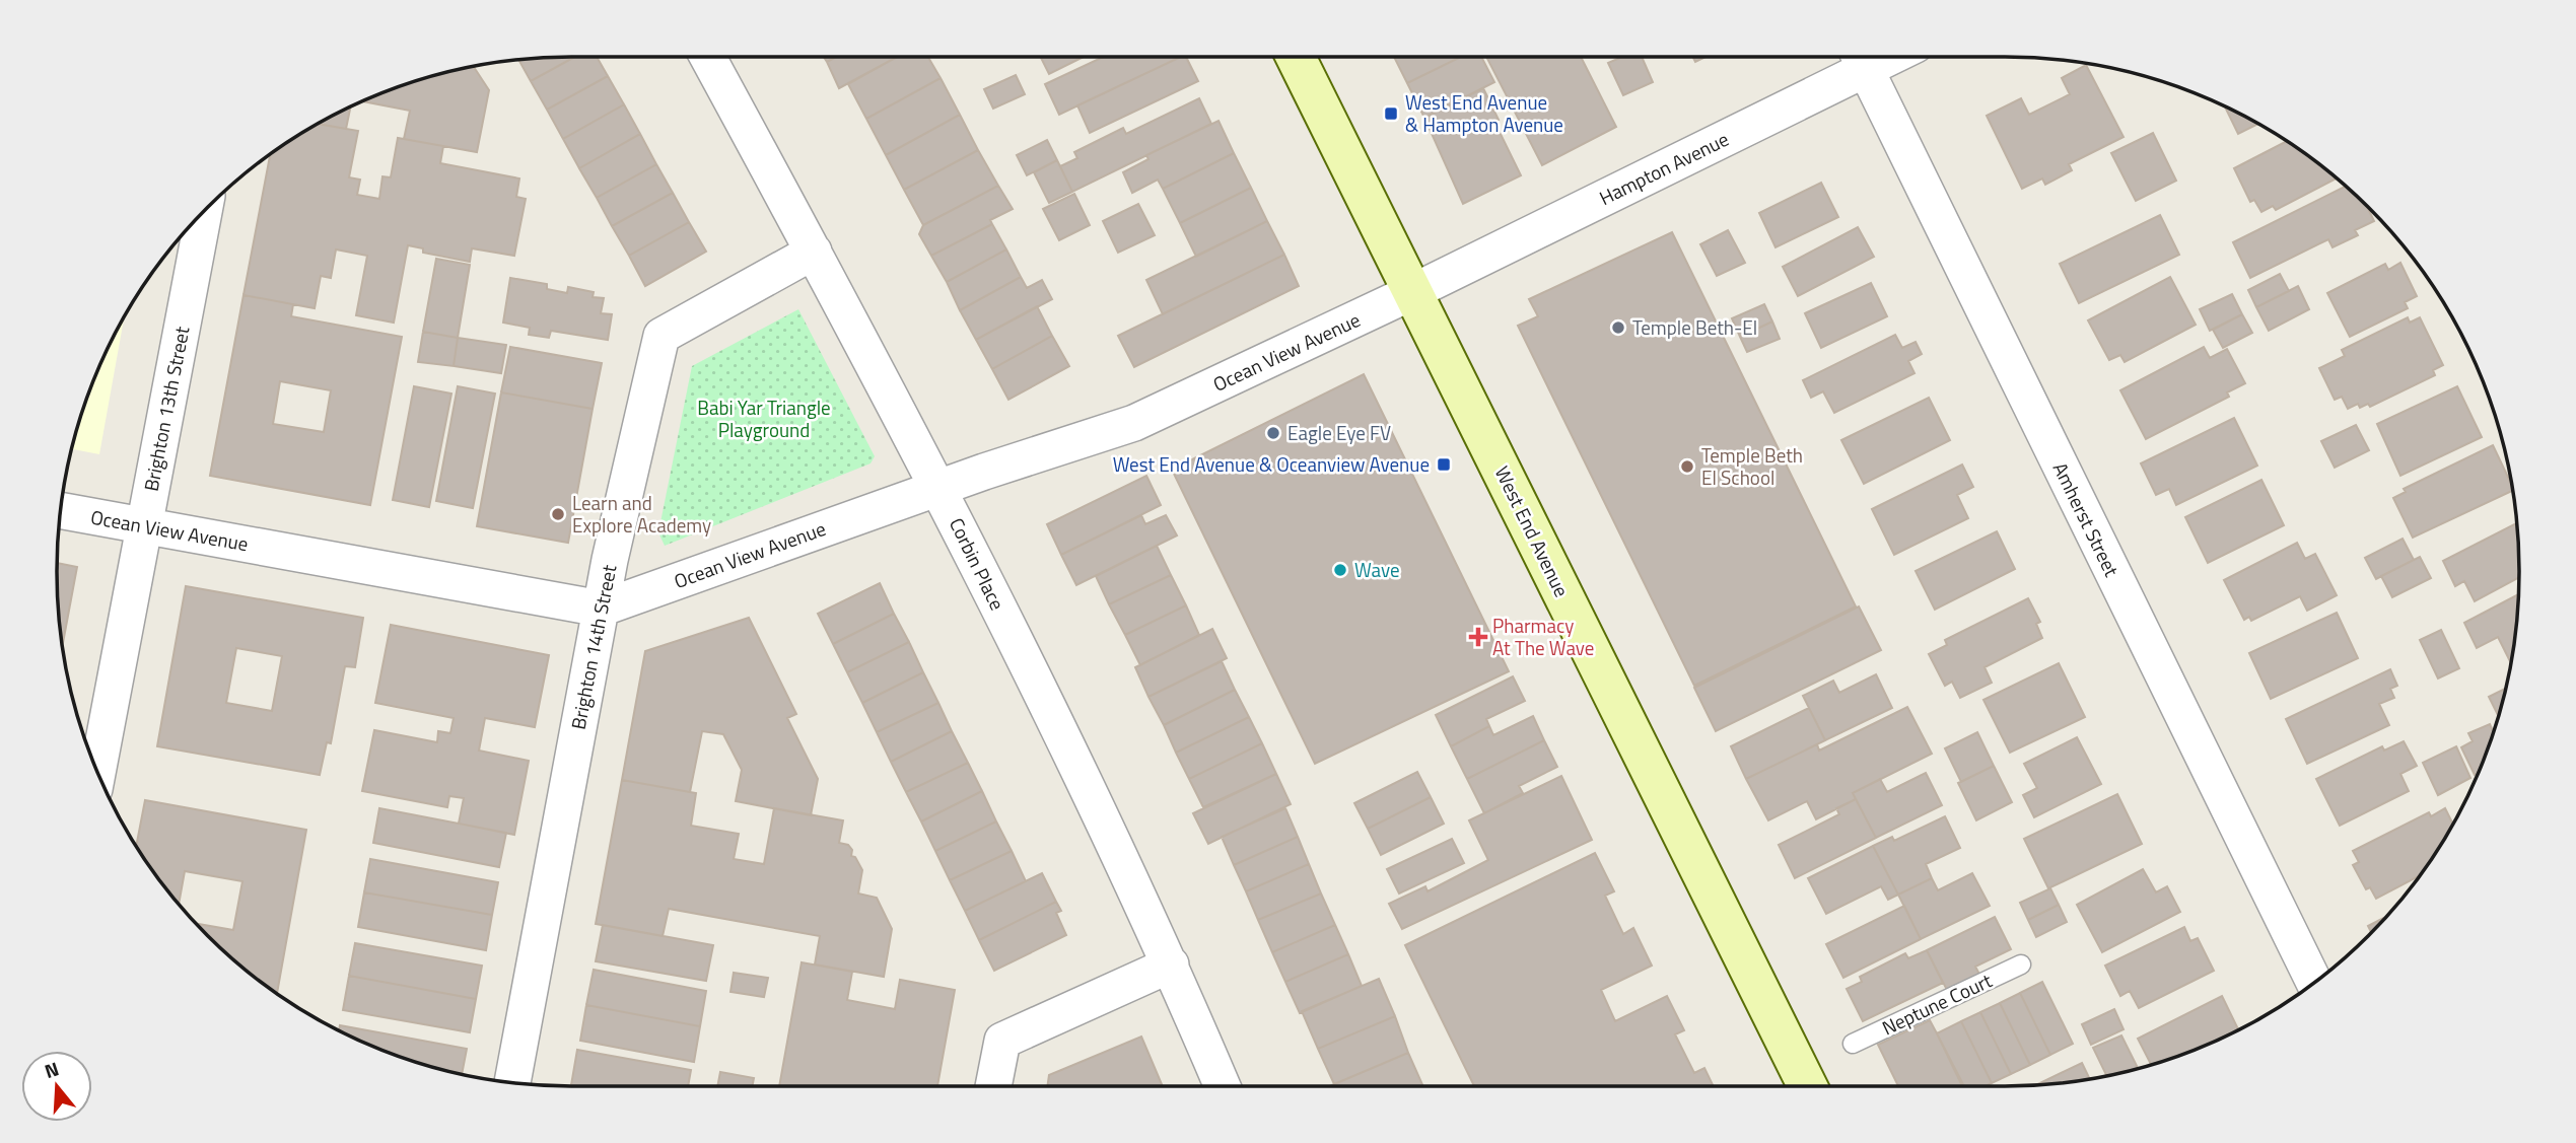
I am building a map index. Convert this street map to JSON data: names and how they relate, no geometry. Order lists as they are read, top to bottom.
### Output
{
  "streets": {
    "main road": ["West End Avenue"],
    "street": [
      "Hampton Avenue",
      "Ocean View Avenue",
      "Brighton 13th Street",
      "Amherst Street",
      "Corbin Place",
      "Brighton 14th Street"
    ],
    "lane": ["Neptune Court"]
  },
  "crossings": [
    ["Hampton Avenue", "Ocean View Avenue"],
    ["Hampton Avenue", "Amherst Street"],
    ["Hampton Avenue", "West End Avenue"],
    ["Ocean View Avenue", "Brighton 13th Street"],
    ["Ocean View Avenue", "West End Avenue"],
    ["Ocean View Avenue", "Corbin Place"],
    ["Ocean View Avenue", "Brighton 14th Street"],
    ["Corbin Place", "Brighton 14th Street"]
  ],
  "parks": ["Babi Yar Triangle Playground"],
  "places": {
    "transit": ["West End Avenue & Hampton Avenue", "West End Avenue & Oceanview Avenue"],
    "other": [
      "Temple Beth-El",
      "Eagle Eye FV",
      "Temple Beth El School",
      "Learn and Explore Academy",
      "Wave"
    ],
    "health": ["Pharmacy At The Wave"]
  },
  "north": "top"
}
